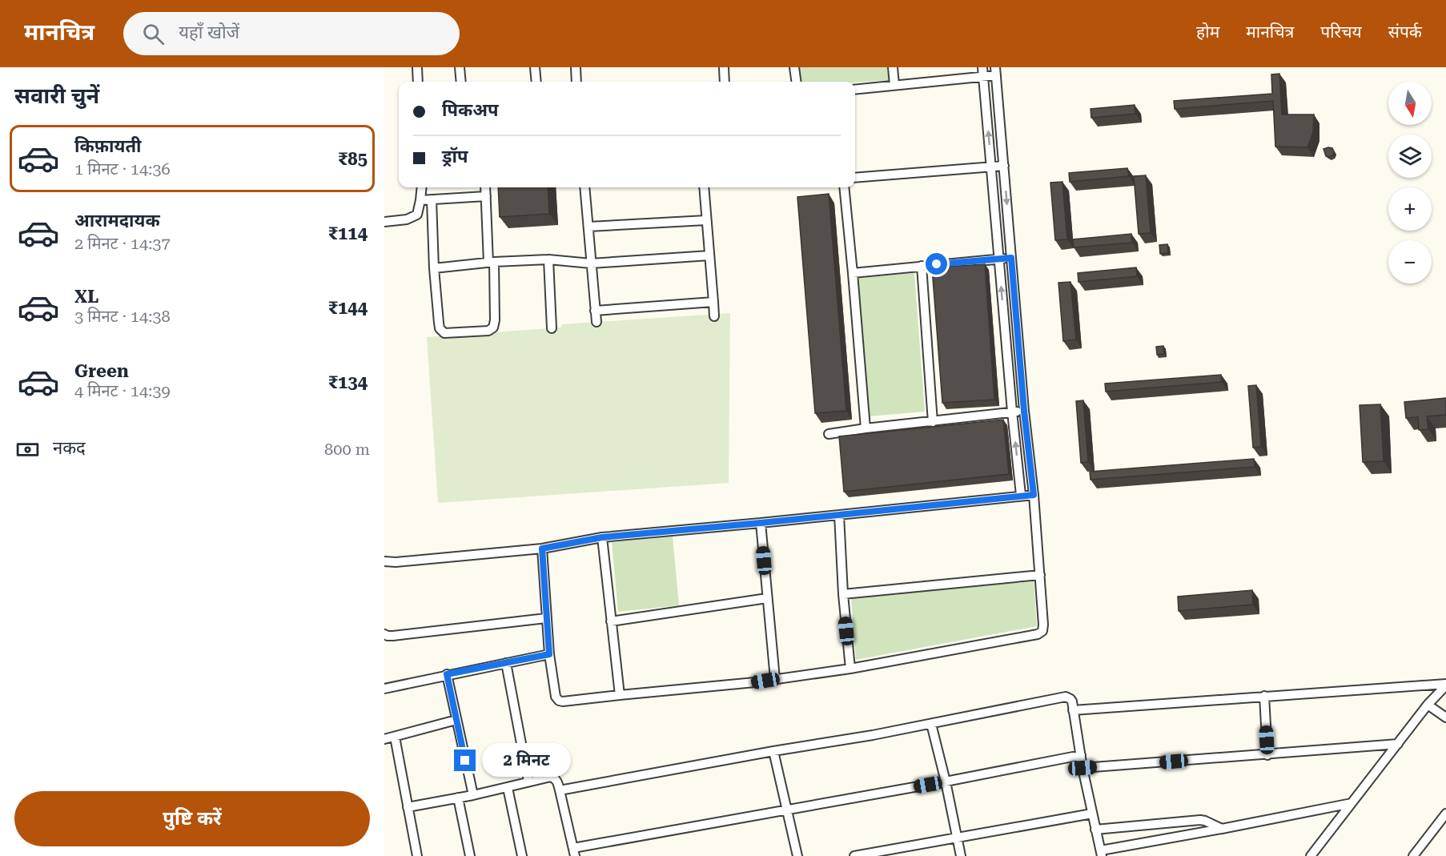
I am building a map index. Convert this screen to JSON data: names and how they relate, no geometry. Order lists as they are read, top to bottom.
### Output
{
  "north": "bottom",
  "page": {
    "header": "मानचित्र",
    "search": "यहाँ खोजें",
    "nav": [
      "होम",
      "मानचित्र",
      "परिचय",
      "संपर्क"
    ],
    "heading": "सवारी चुनें",
    "map_buttons": ["+", "−"],
    "banner": ["पिकअप", "ड्रॉप"],
    "list": [
      {
        "name": "किफ़ायती",
        "note": "1 मिनट · 14:36",
        "value": "₹85"
      },
      {
        "name": "आरामदायक",
        "note": "2 मिनट · 14:37",
        "value": "₹114"
      },
      {
        "name": "XL",
        "note": "3 मिनट · 14:38",
        "value": "₹144"
      },
      {
        "name": "Green",
        "note": "4 मिनट · 14:39",
        "value": "₹134"
      }
    ],
    "pay": ["नकद", "800 m"],
    "bubble": "2 मिनट",
    "buttons": "पुष्टि करें"
  }
}
